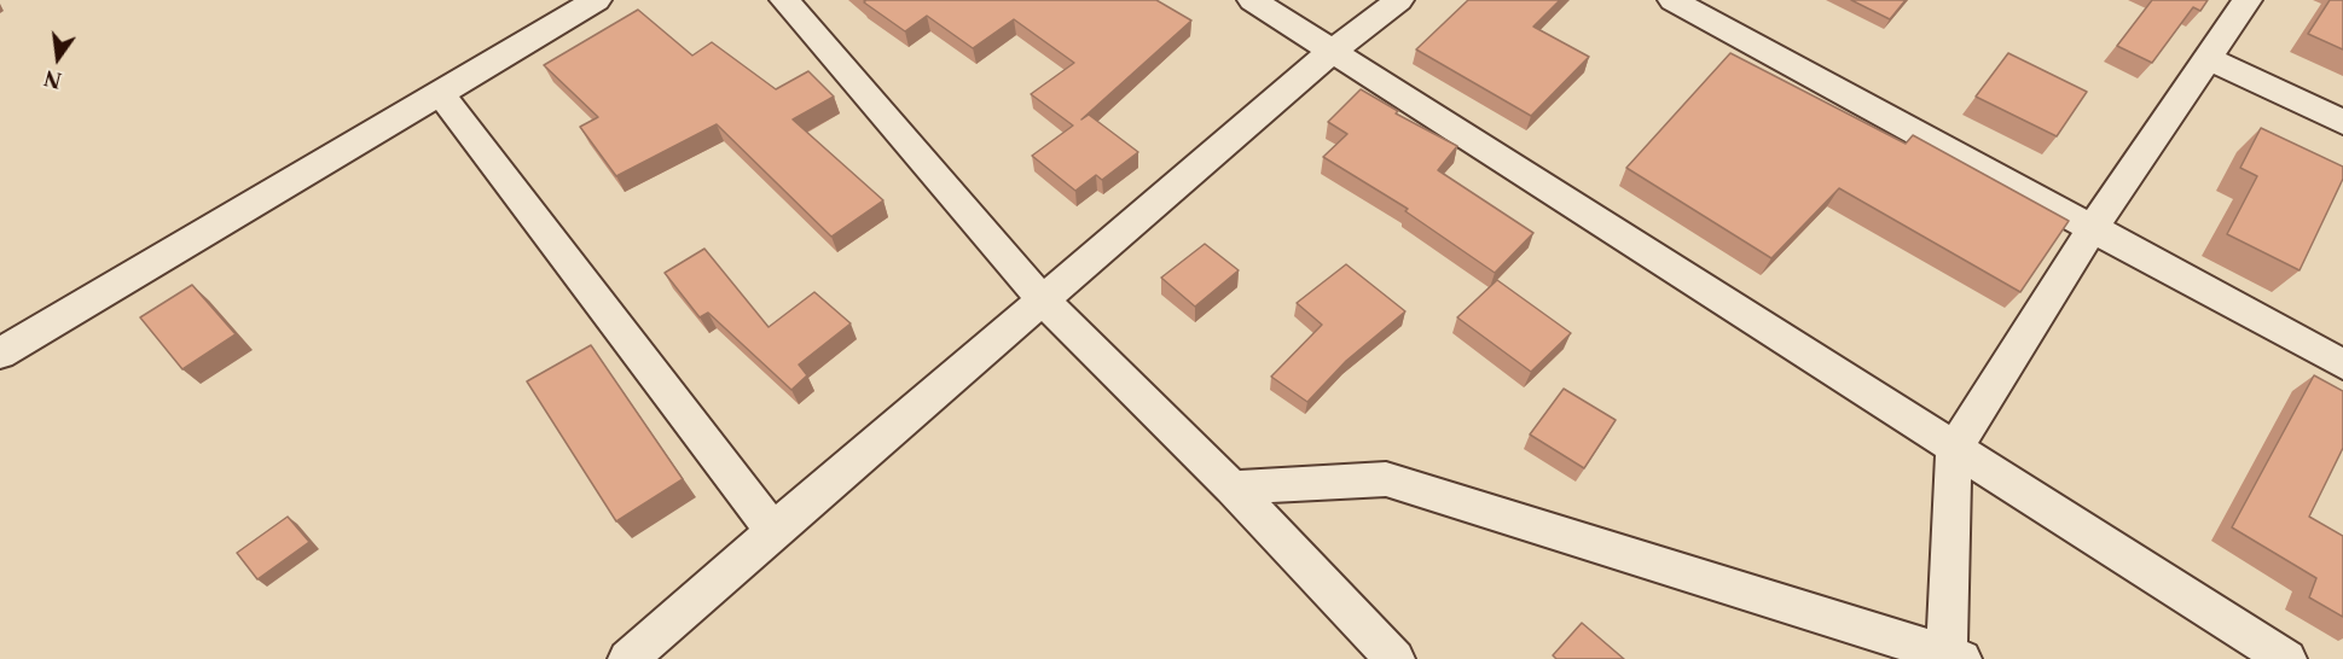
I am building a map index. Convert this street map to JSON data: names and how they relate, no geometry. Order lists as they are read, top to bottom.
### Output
{
  "north": "bottom"
}
